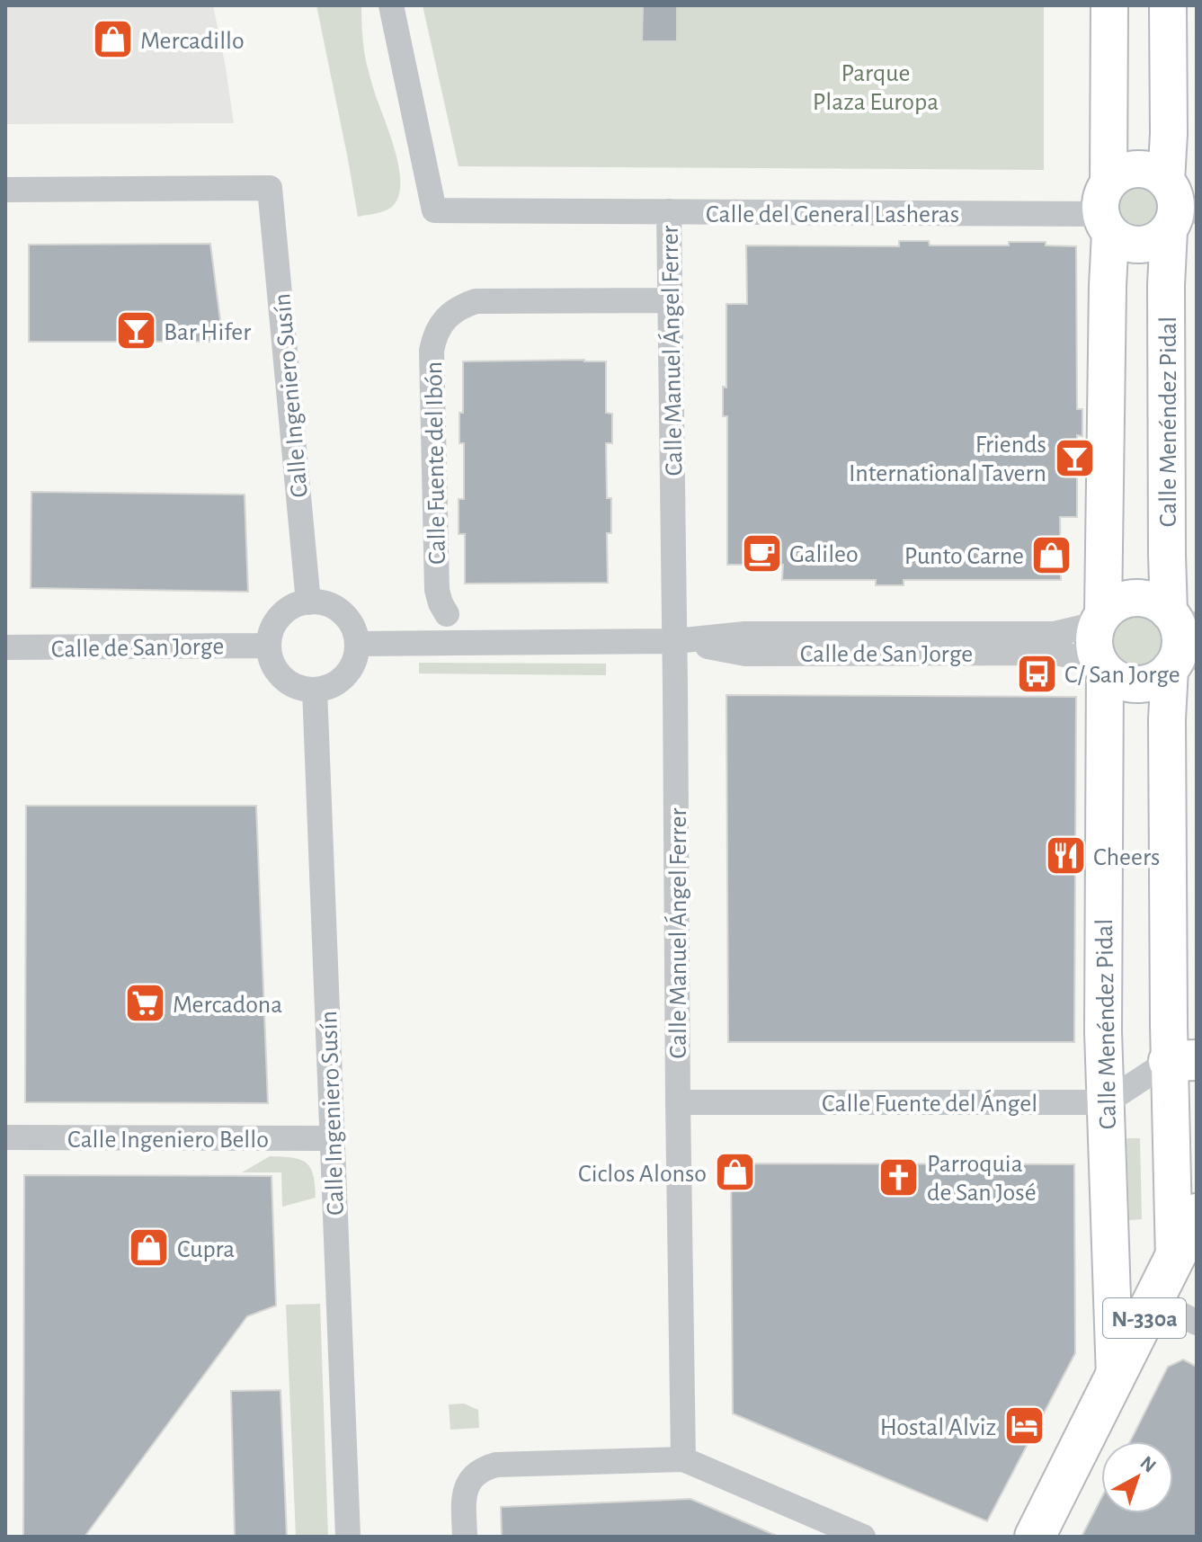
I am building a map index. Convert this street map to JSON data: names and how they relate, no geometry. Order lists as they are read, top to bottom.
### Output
{
  "streets": {
    "highway": ["N-330a"],
    "main road": ["Calle Menéndez Pidal"],
    "street": [
      "Calle del General Lasheras",
      "Calle Manuel Ángel Ferrer",
      "Calle Ingeniero Susín",
      "Calle Fuente del Ibón",
      "Calle de San Jorge",
      "Calle Fuente del Ángel",
      "Calle Ingeniero Bello"
    ]
  },
  "crossings": [
    ["Calle del General Lasheras", "Calle Manuel Ángel Ferrer"],
    ["Calle del General Lasheras", "Calle Menéndez Pidal"],
    ["Calle Manuel Ángel Ferrer", "Calle Fuente del Ibón"],
    ["Calle Manuel Ángel Ferrer", "Calle de San Jorge"],
    ["Calle Manuel Ángel Ferrer", "Calle Fuente del Ángel"],
    ["Calle Ingeniero Susín", "Calle de San Jorge"],
    ["Calle Ingeniero Susín", "Calle Ingeniero Bello"],
    ["Calle Menéndez Pidal", "Calle de San Jorge"],
    ["Calle Menéndez Pidal", "Calle Fuente del Ángel"],
    ["Calle Menéndez Pidal", "N-330a"]
  ],
  "parks": ["Parque Plaza Europa"],
  "places": {
    "shop": [
      "Mercadillo",
      "Punto Carne",
      "Ciclos Alonso",
      "Cupra"
    ],
    "bar": ["Bar Hifer", "Friends International Tavern"],
    "cafe": ["Galileo"],
    "bus stop": ["C/ San Jorge"],
    "restaurant": ["Cheers"],
    "supermarket": ["Mercadona"],
    "church": ["Parroquia de San José"],
    "hotel": ["Hostal Alviz"]
  },
  "north": "top right"
}
